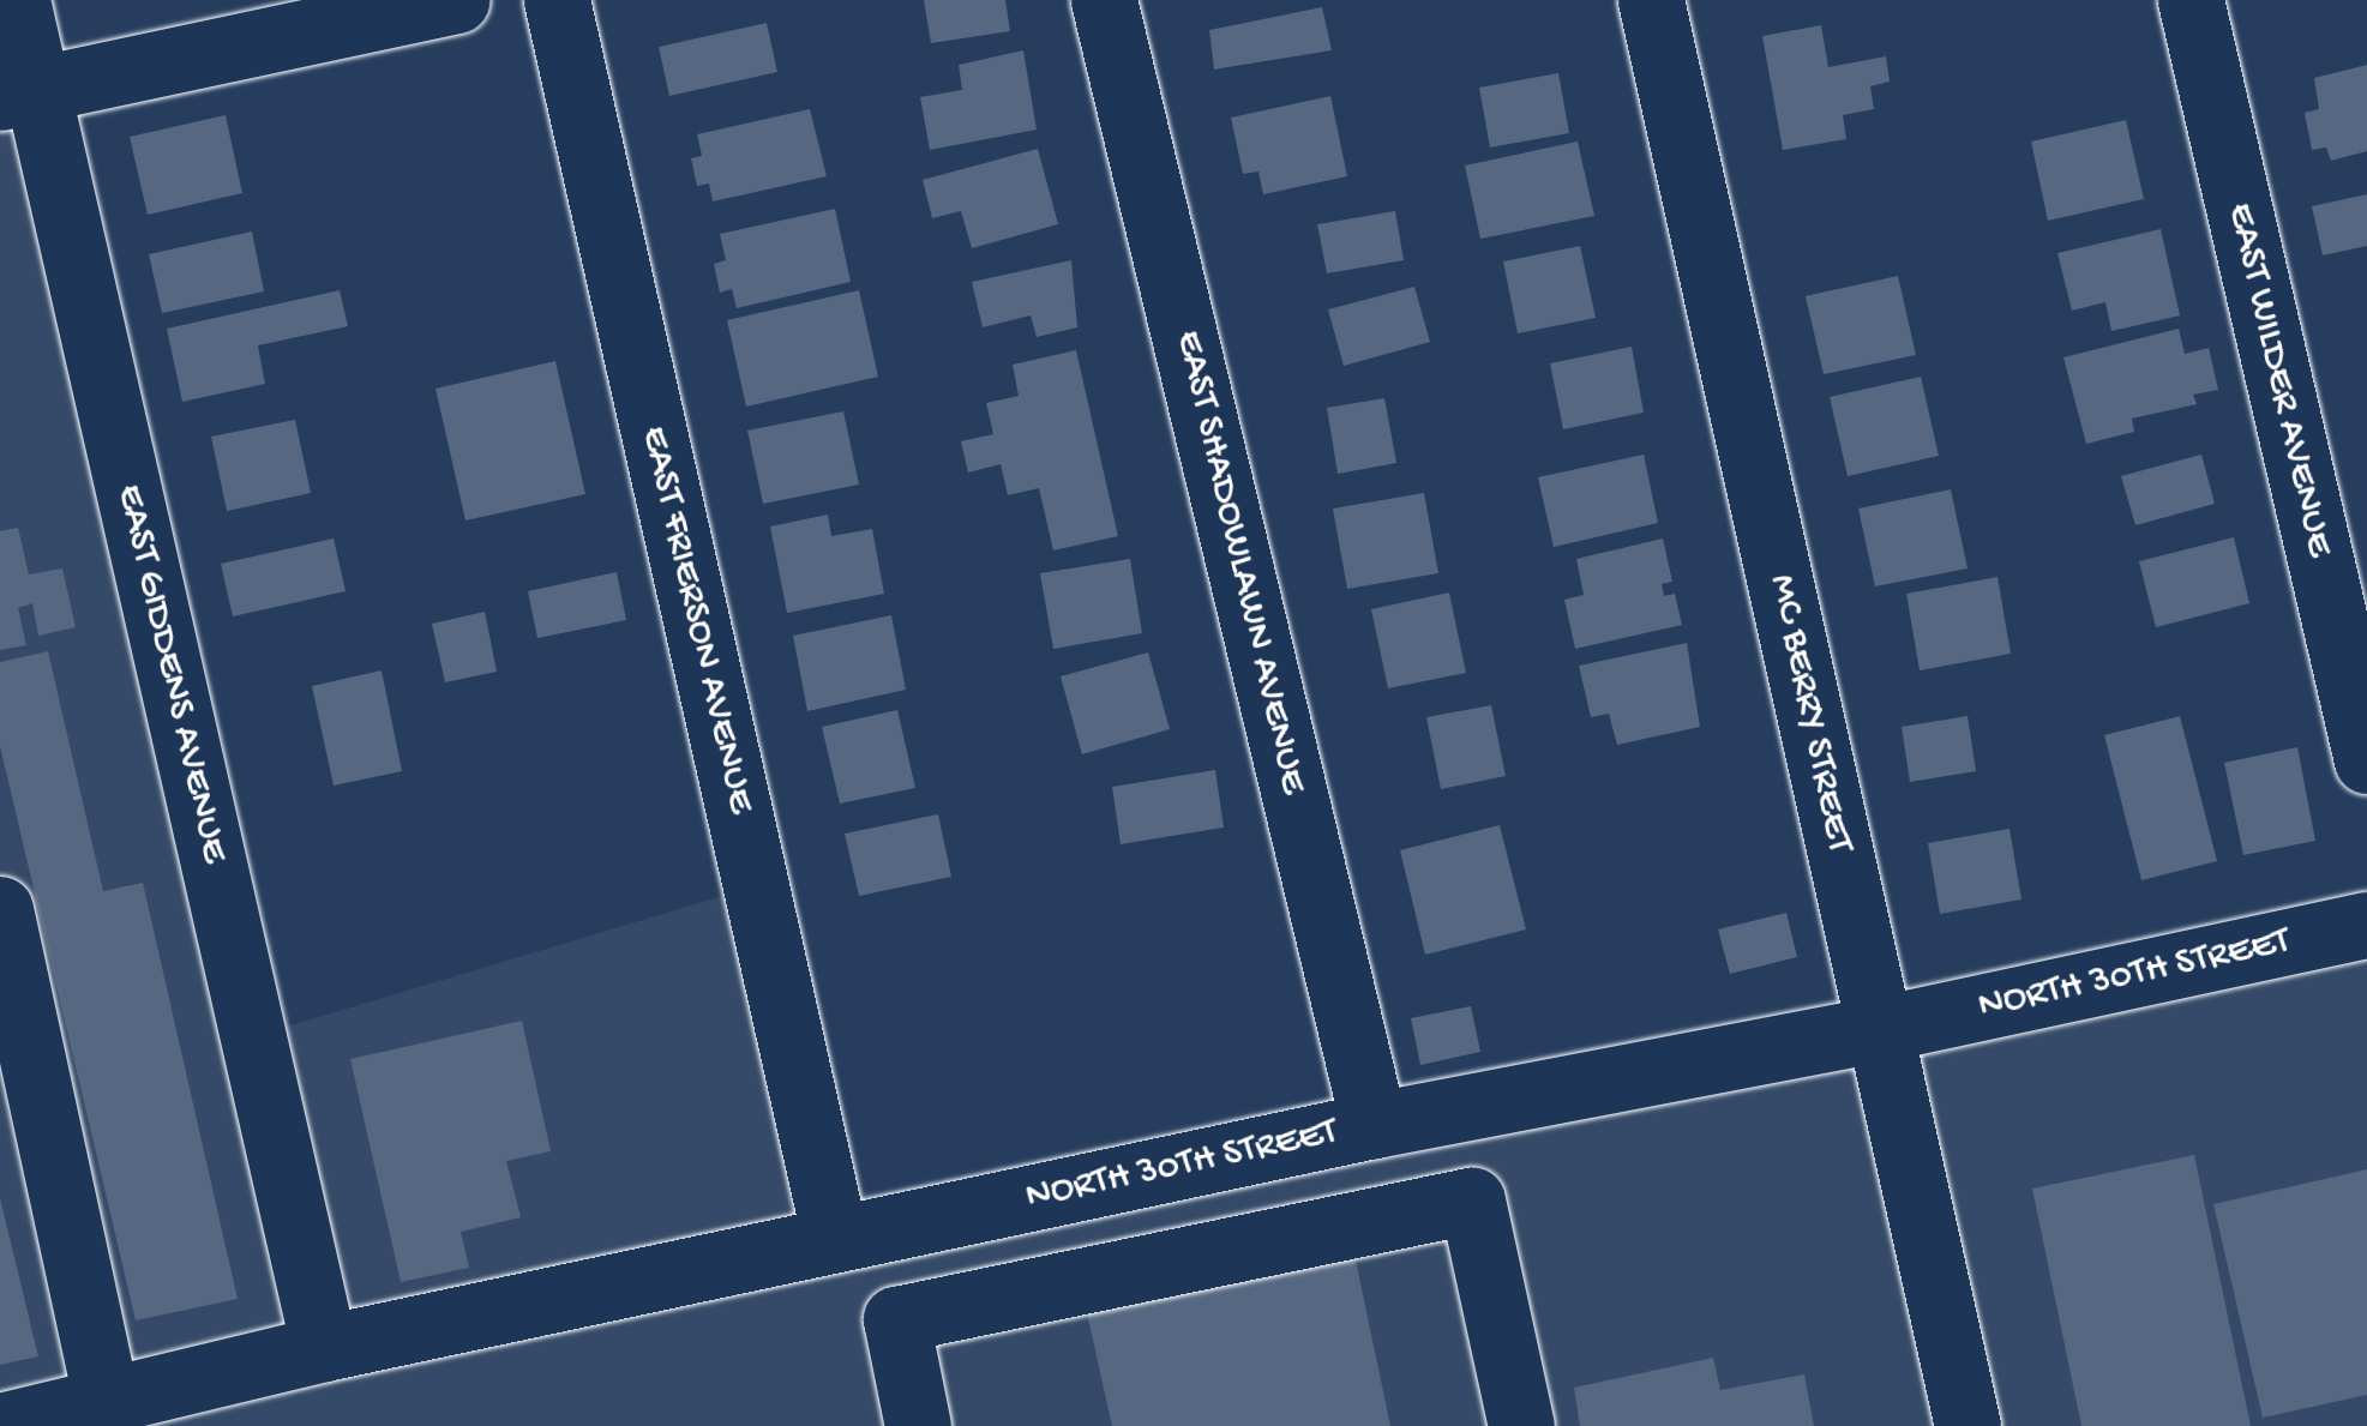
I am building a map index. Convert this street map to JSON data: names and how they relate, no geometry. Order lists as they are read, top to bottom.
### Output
{
  "streets": {
    "street": [
      "EAST WILDER AVENUE",
      "EAST SHADOWLAWN AVENUE",
      "EAST FRIERSON AVENUE",
      "EAST GIDDENS AVENUE",
      "MC BERRY STREET",
      "NORTH 30TH STREET"
    ]
  },
  "crossings": [
    ["EAST SHADOWLAWN AVENUE", "NORTH 30TH STREET"],
    ["EAST FRIERSON AVENUE", "NORTH 30TH STREET"],
    ["EAST GIDDENS AVENUE", "NORTH 30TH STREET"],
    ["MC BERRY STREET", "NORTH 30TH STREET"]
  ]
}
